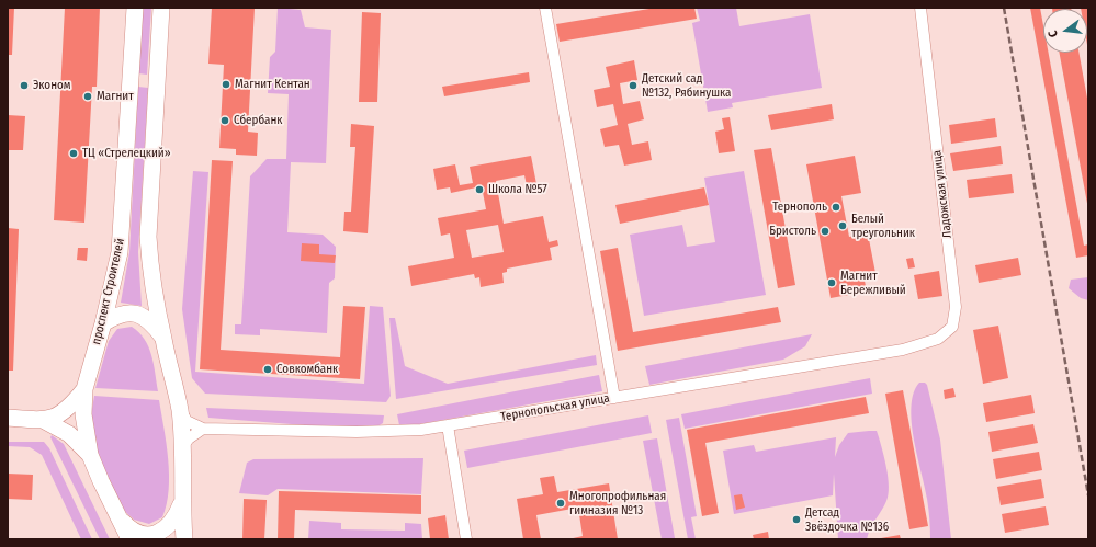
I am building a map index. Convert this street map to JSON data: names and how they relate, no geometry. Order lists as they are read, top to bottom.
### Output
{
  "streets": {
    "main road": ["проспект Строителей"],
    "street": ["Ладожская улица", "Тернопольская улица"]
  },
  "crossings": [
    ["Ладожская улица", "Тернопольская улица"]
  ],
  "places": [
    "Магнит Кентан",
    "Эконом",
    "Детский сад №132, Рябинушка",
    "Магнит",
    "Сбербанк",
    "ТЦ «Стрелецкий»",
    "Школа №57",
    "Тернополь",
    "Белый треугольник",
    "Бристоль",
    "Магнит Бережливый",
    "Совкомбанк",
    "Многопрофильная гимназия №13",
    "Детсад Звёздочка №136"
  ],
  "north": "left"
}
